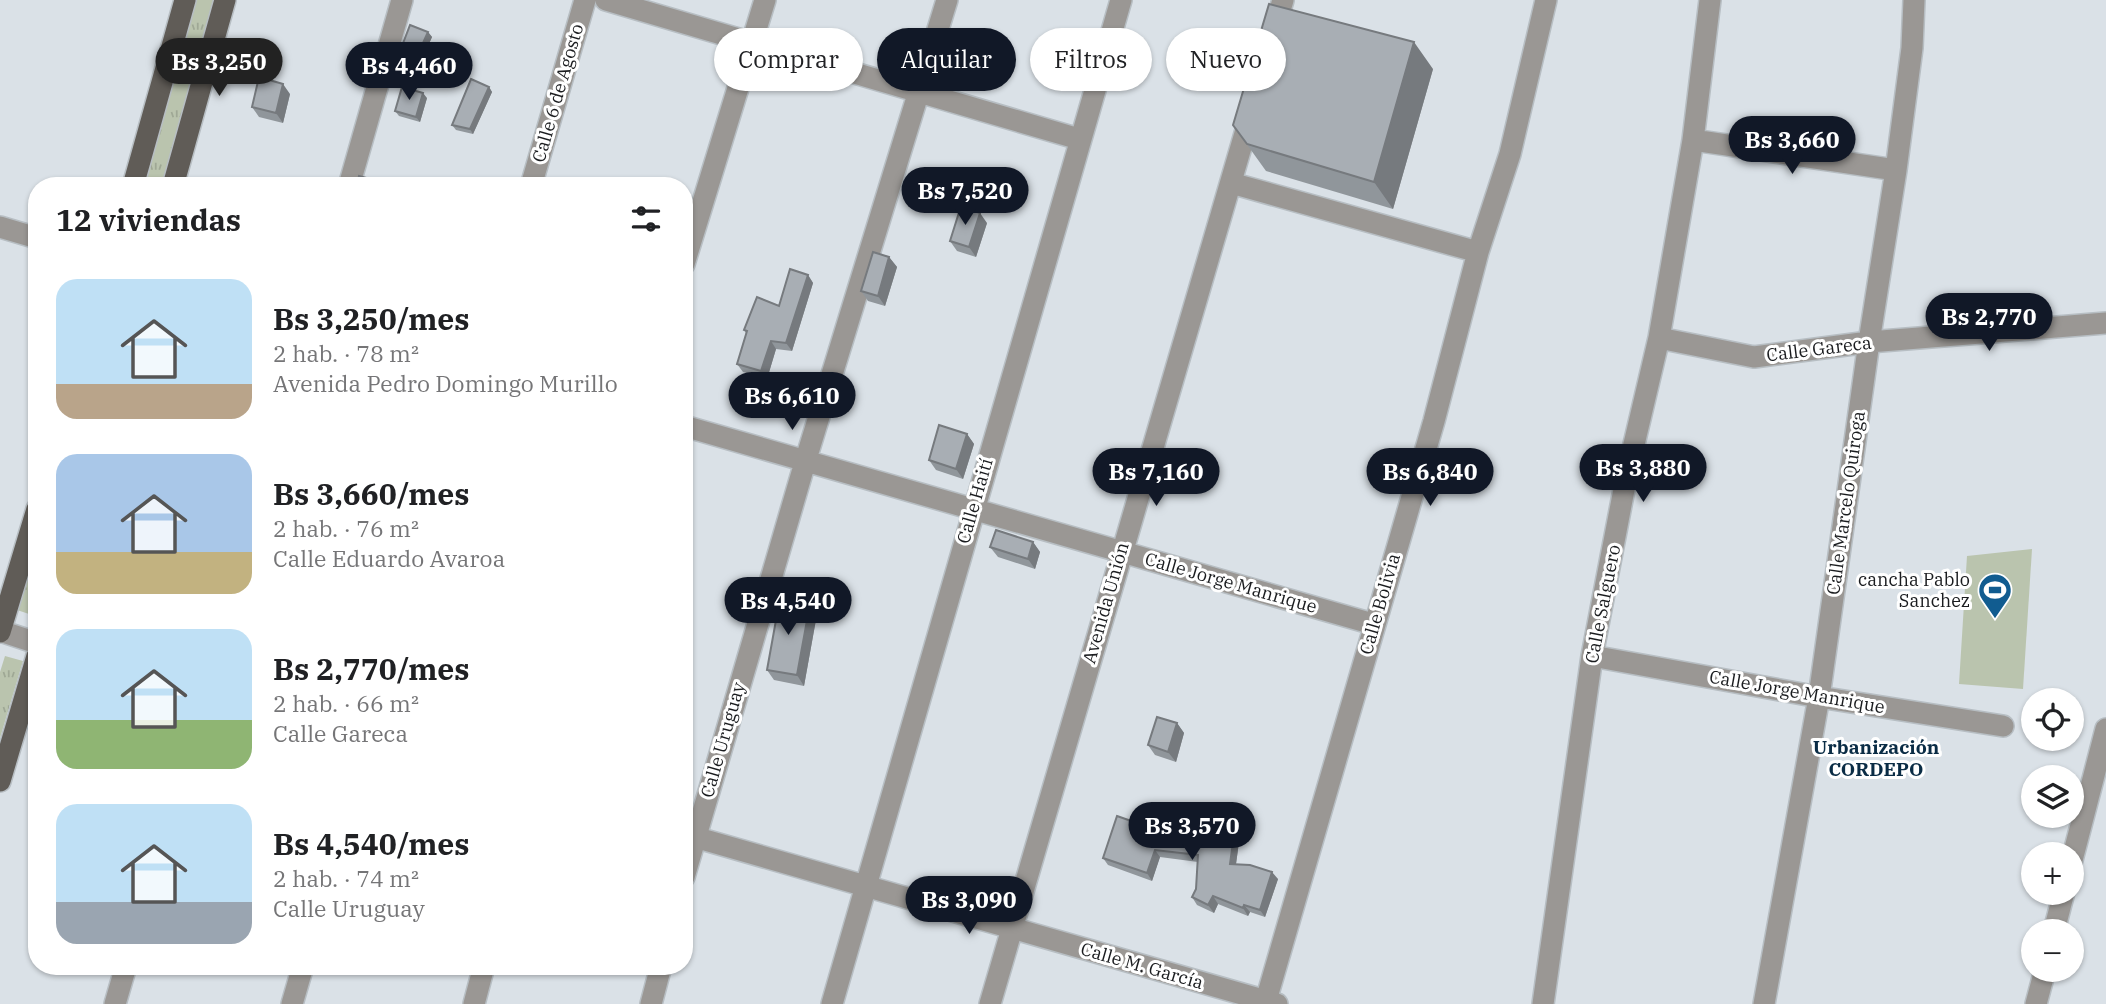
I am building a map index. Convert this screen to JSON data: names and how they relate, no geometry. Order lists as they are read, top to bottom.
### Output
{
  "streets": {
    "street": [
      "Calle 6 de Agosto",
      "Calle Gareca",
      "Calle Haití",
      "Calle Marcelo Quiroga",
      "Calle Jorge Manrique",
      "Avenida Unión",
      "Calle Bolivia",
      "Calle Salguero",
      "Calle Uruguay",
      "Calle M. García"
    ]
  },
  "crossings": [
    ["Calle Gareca", "Calle Marcelo Quiroga"],
    ["Calle Gareca", "Calle Salguero"],
    ["Calle Haití", "Calle Jorge Manrique"],
    ["Calle Haití", "Calle M. García"],
    ["Calle Marcelo Quiroga", "Calle Jorge Manrique"],
    ["Calle Jorge Manrique", "Avenida Unión"],
    ["Calle Jorge Manrique", "Calle Bolivia"],
    ["Calle Jorge Manrique", "Calle Salguero"],
    ["Calle Jorge Manrique", "Calle Uruguay"],
    ["Avenida Unión", "Calle M. García"],
    ["Calle Bolivia", "Calle M. García"]
  ],
  "districts": ["Urbanización CORDEPO"],
  "places": {
    "sports": ["cancha Pablo Sanchez"]
  },
  "page": {
    "chip": [
      "Comprar",
      "Alquilar",
      "Filtros",
      "Nuevo"
    ],
    "price": [
      "Bs 3,250",
      "Bs 4,460",
      "Bs 3,660",
      "Bs 7,520",
      "Bs 2,770",
      "Bs 6,610",
      "Bs 3,880",
      "Bs 7,160",
      "Bs 6,840",
      "Bs 4,540",
      "Bs 3,570",
      "Bs 3,090"
    ],
    "heading": "12 viviendas",
    "list": [
      {
        "name": "Bs 3,250/mes",
        "note": "2 hab. · 78 m² · Avenida Pedro Domingo Murillo"
      },
      {
        "name": "Bs 3,660/mes",
        "note": "2 hab. · 76 m² · Calle Eduardo Avaroa"
      },
      {
        "name": "Bs 2,770/mes",
        "note": "2 hab. · 66 m² · Calle Gareca"
      },
      {
        "name": "Bs 4,540/mes",
        "note": "2 hab. · 74 m² · Calle Uruguay"
      }
    ],
    "map_buttons": ["+", "−"]
  }
}
